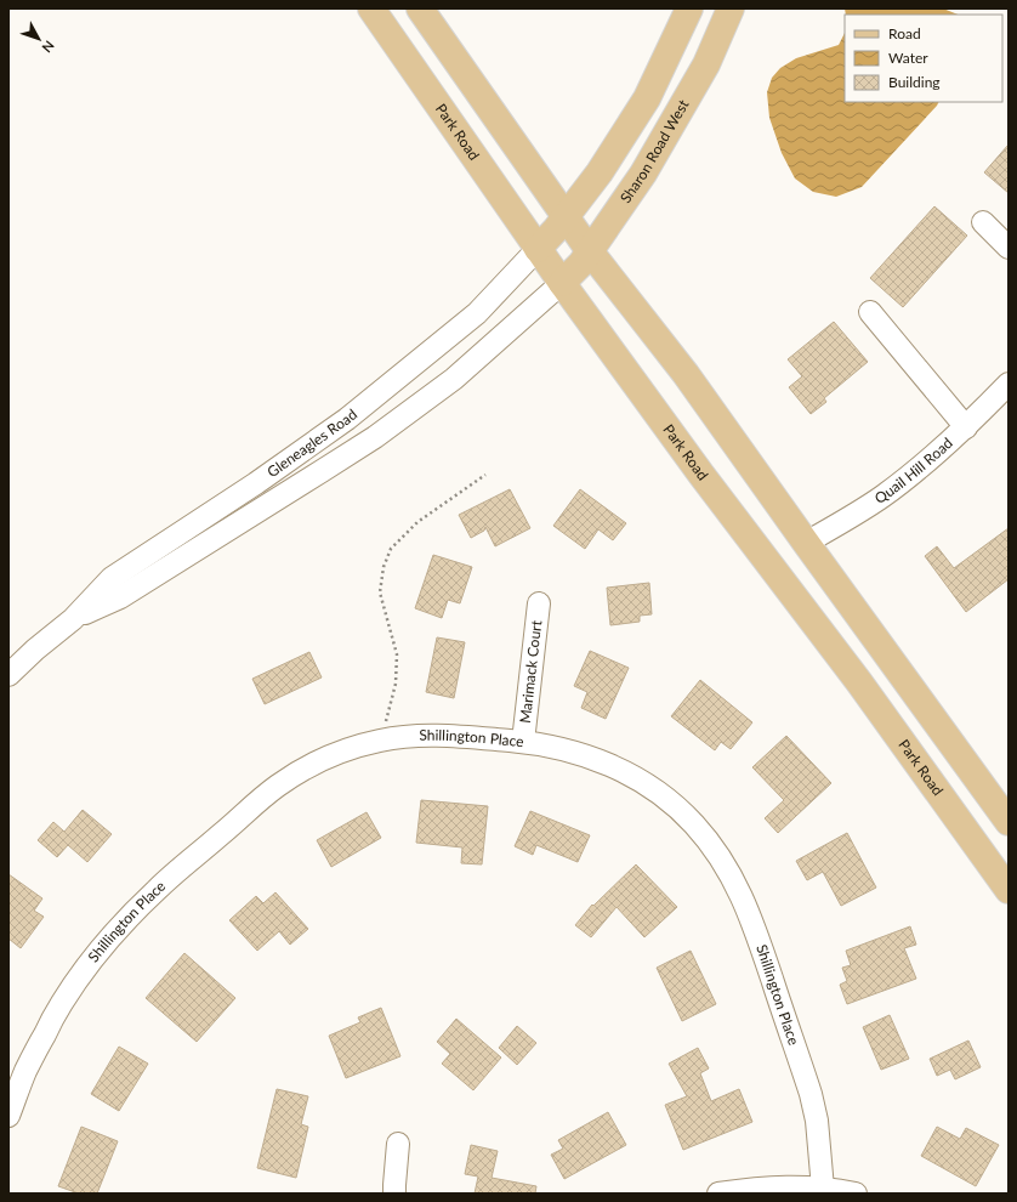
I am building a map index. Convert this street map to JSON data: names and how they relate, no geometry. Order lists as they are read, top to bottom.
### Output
{
  "streets": {
    "main road": ["Park Road", "Sharon Road West"],
    "street": [
      "Gleneagles Road",
      "Quail Hill Road",
      "Marimack Court",
      "Shillington Place"
    ]
  },
  "crossings": [
    ["Park Road", "Sharon Road West"],
    ["Park Road", "Gleneagles Road"],
    ["Sharon Road West", "Gleneagles Road"],
    ["Marimack Court", "Shillington Place"]
  ],
  "legend": ["Road", "Water", "Building"],
  "north": "bottom right"
}
